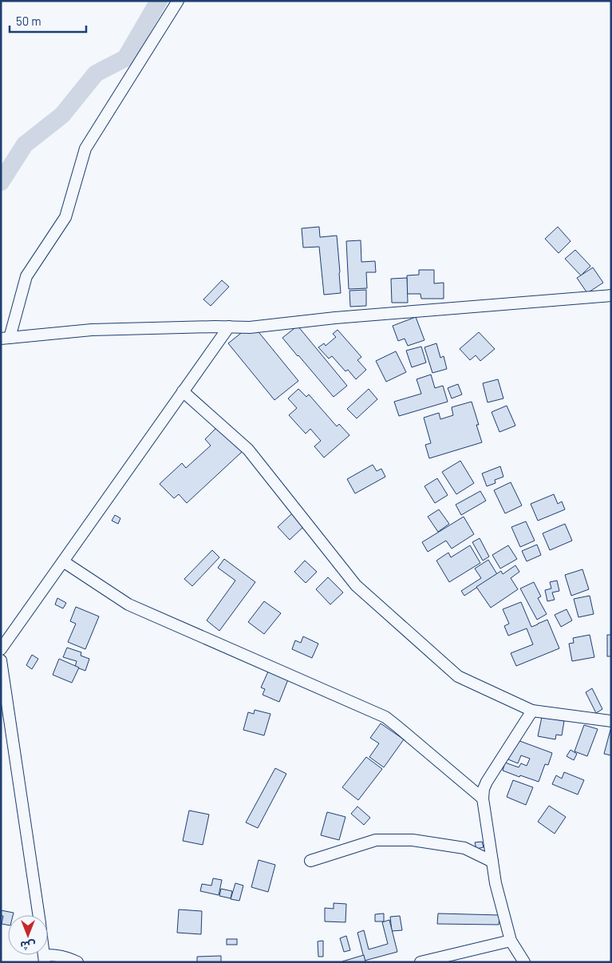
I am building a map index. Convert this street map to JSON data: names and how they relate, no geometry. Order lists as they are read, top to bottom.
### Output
{
  "scale_bar": "50 m",
  "north": "bottom"
}
